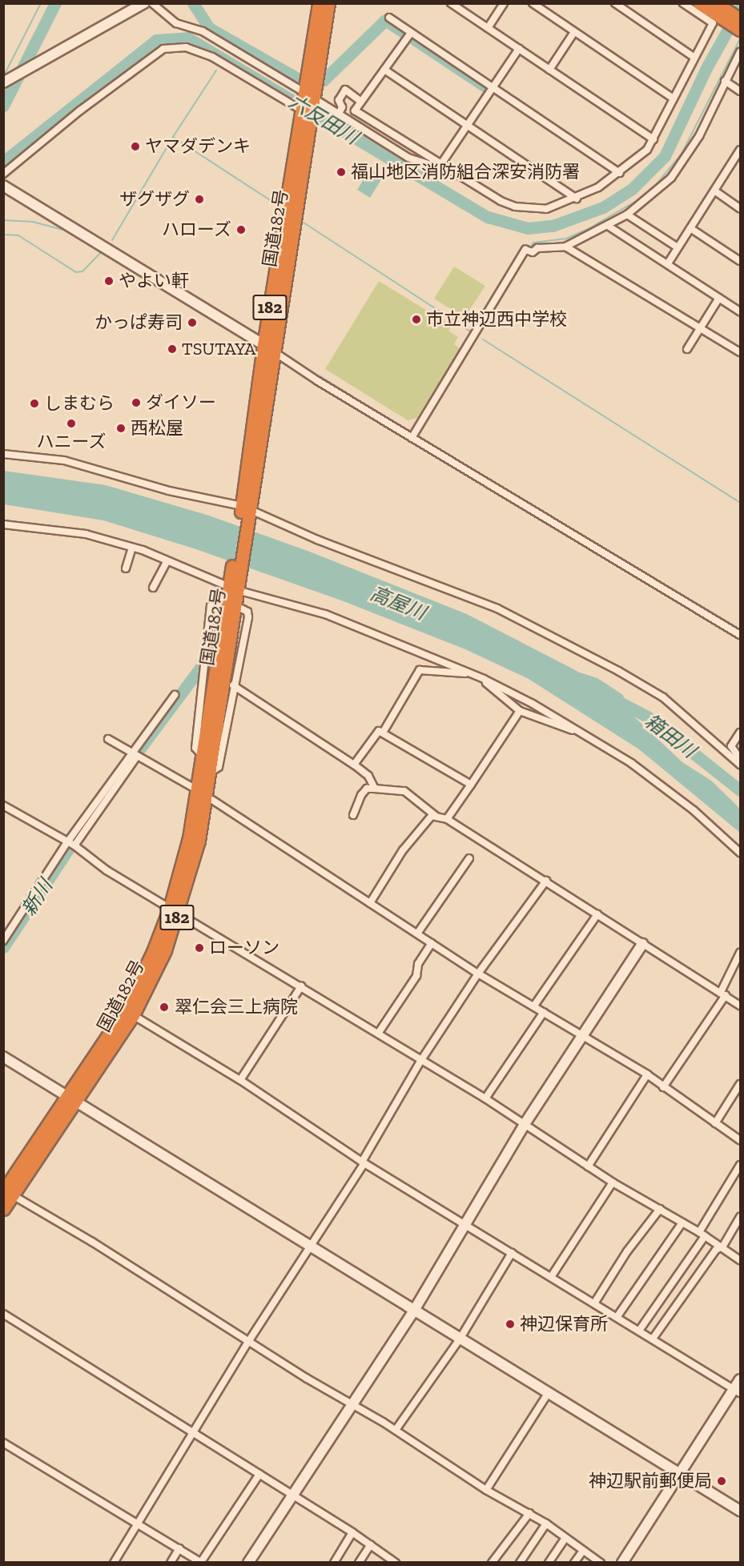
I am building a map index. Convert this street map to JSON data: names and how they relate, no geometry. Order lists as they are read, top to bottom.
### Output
{
  "streets": {
    "highway": ["国道182号", "182"]
  },
  "water": [
    "六反田川",
    "高屋川",
    "箱田川",
    "新川"
  ],
  "places": [
    "ヤマダデンキ",
    "福山地区消防組合深安消防署",
    "ザグザグ",
    "ハローズ",
    "やよい軒",
    "市立神辺西中学校",
    "かっぱ寿司",
    "TSUTAYA",
    "ダイソー",
    "しまむら",
    "ハニーズ",
    "西松屋",
    "ローソン",
    "翠仁会三上病院",
    "神辺保育所",
    "神辺駅前郵便局"
  ]
}
